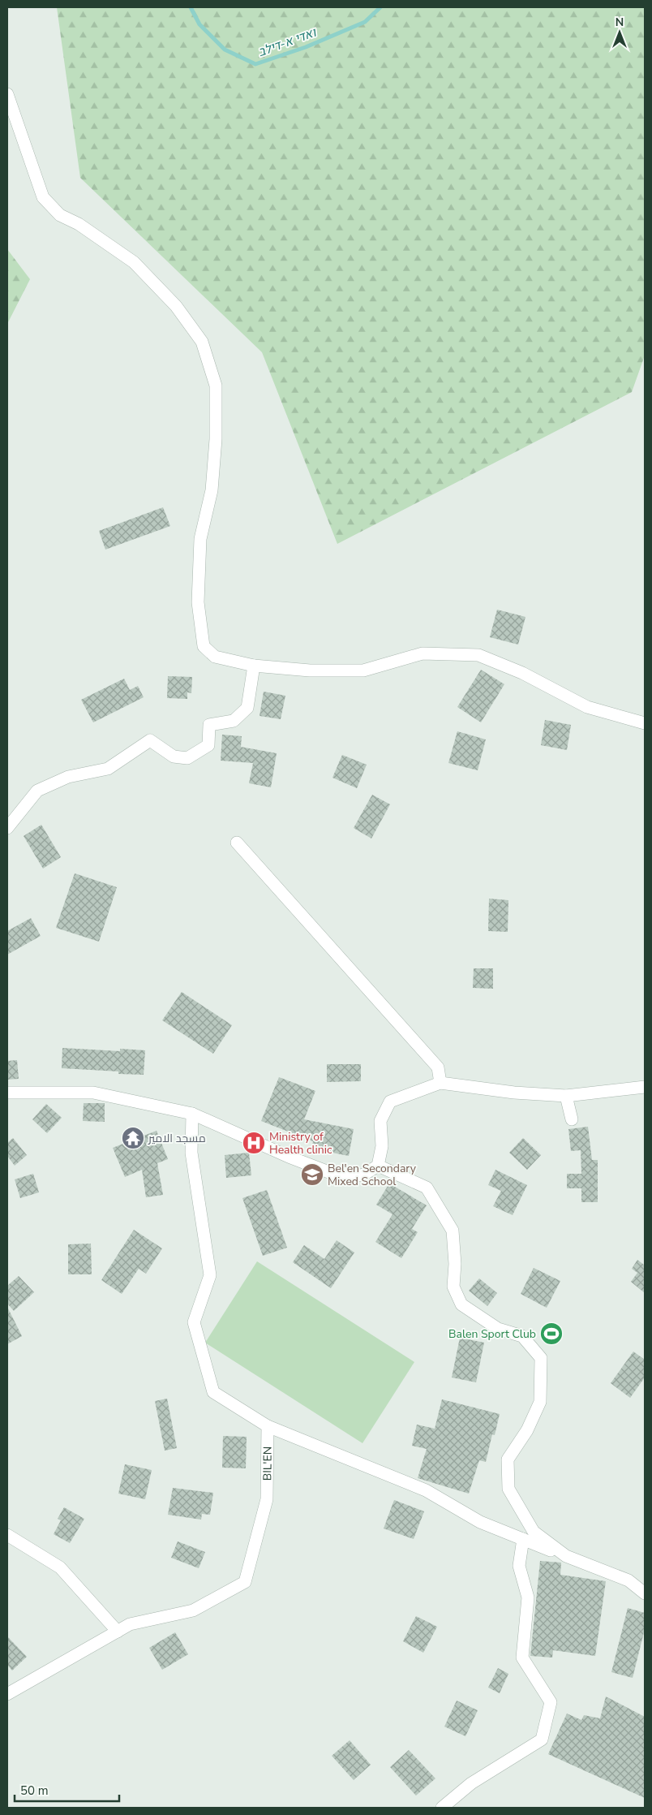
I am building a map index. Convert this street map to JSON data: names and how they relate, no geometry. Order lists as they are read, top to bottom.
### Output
{
  "streets": {
    "street": ["BIL'EN"]
  },
  "water": ["ואדי א-דילב"],
  "places": {
    "temple": ["مسجد الامير"],
    "hospital": ["Ministry of Health clinic"],
    "school or university": ["Bel'en Secondary Mixed School"],
    "sports": ["Balen Sport Club"]
  },
  "scale_bar": "50 m",
  "north": "top"
}
